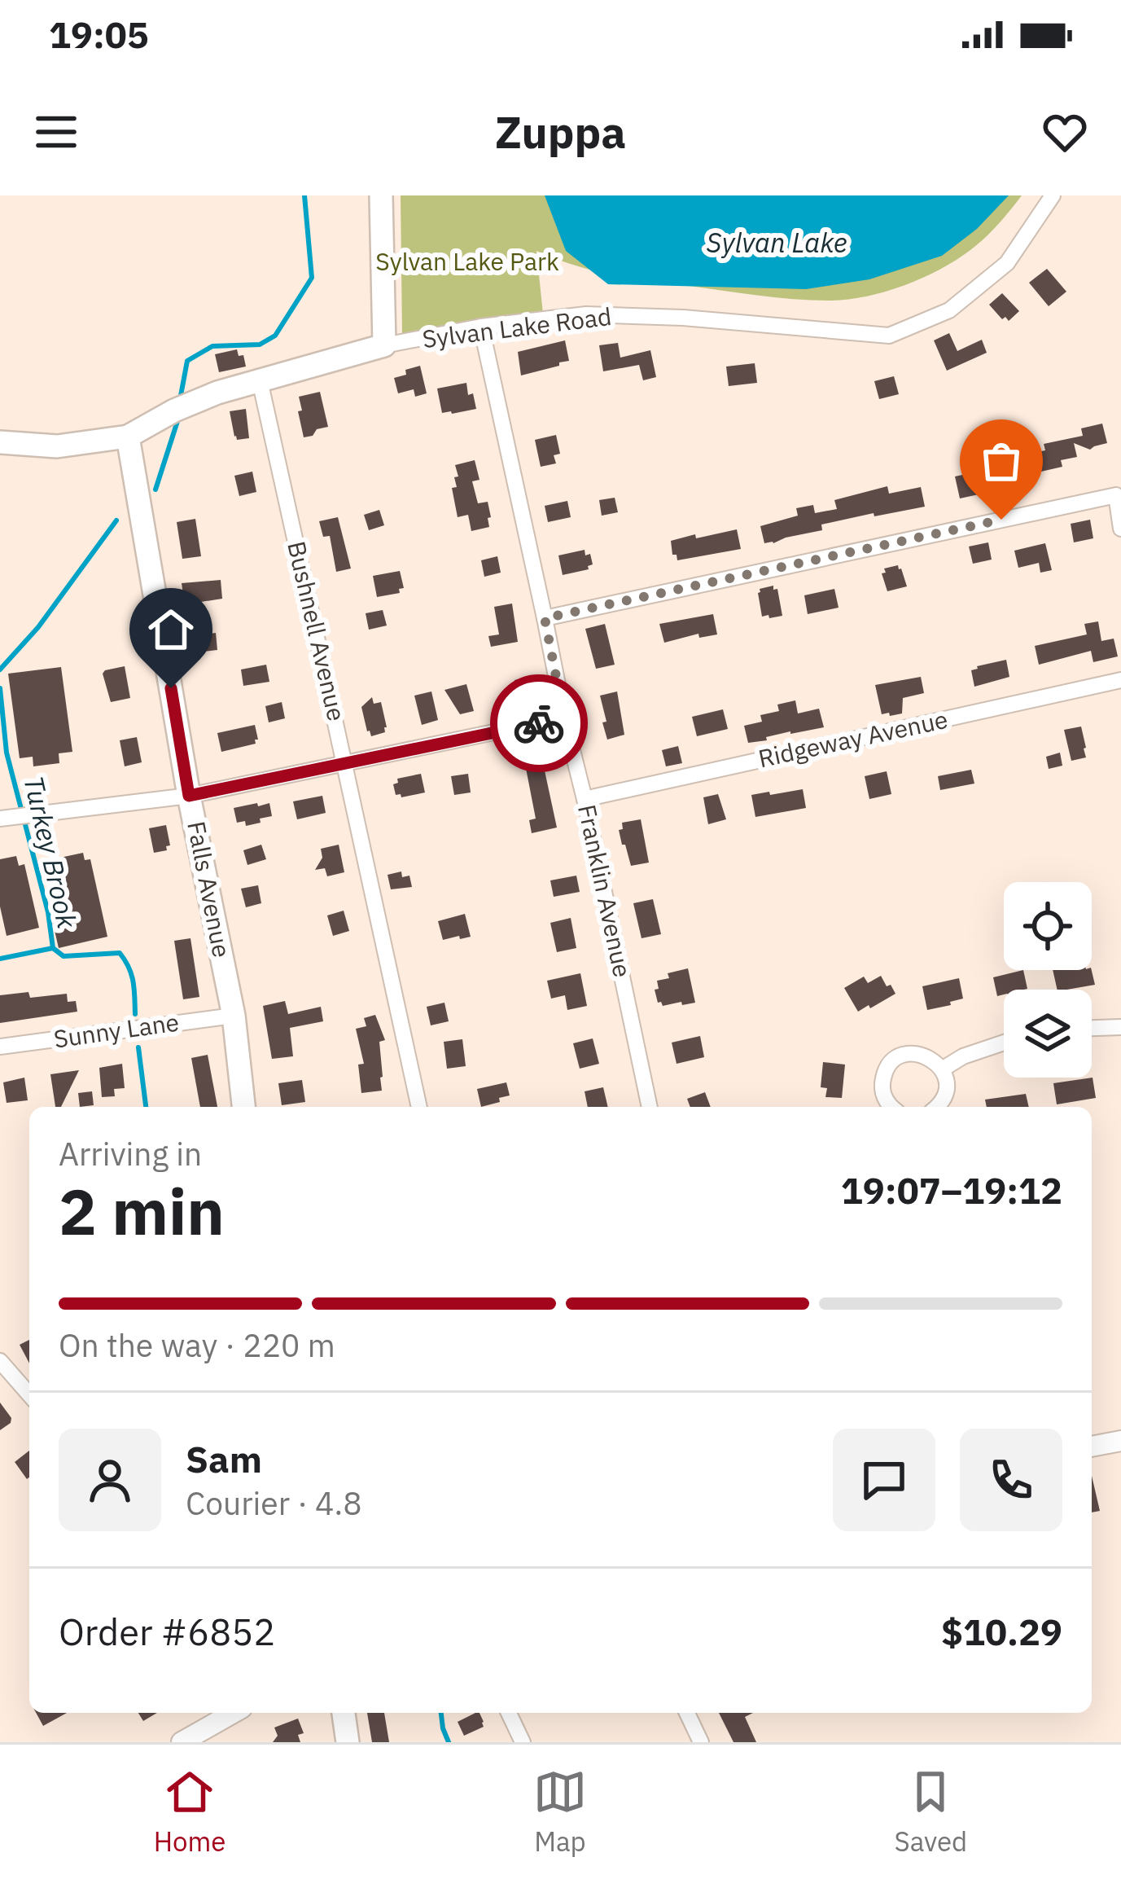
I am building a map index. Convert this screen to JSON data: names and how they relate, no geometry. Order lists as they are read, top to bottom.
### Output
{
  "streets": {
    "main road": ["Sylvan Lake Road", "Falls Avenue"],
    "street": [
      "Bushnell Avenue",
      "Ridgeway Avenue",
      "Franklin Avenue",
      "Sunny Lane"
    ]
  },
  "crossings": [
    ["Sylvan Lake Road", "Bushnell Avenue"],
    ["Sylvan Lake Road", "Falls Avenue"],
    ["Sylvan Lake Road", "Franklin Avenue"],
    ["Ridgeway Avenue", "Franklin Avenue"],
    ["Falls Avenue", "Sunny Lane"]
  ],
  "water": ["Sylvan Lake", "Turkey Brook"],
  "parks": ["Sylvan Lake Park"],
  "page": {
    "status": "19:05",
    "header": "Zuppa",
    "heading": ["2 min", "Arriving in", "19:07–19:12"],
    "panel": [
      "Sam",
      "Courier · 4.8",
      "Order #6852",
      "$10.29"
    ],
    "bar": "On the way · 220 m",
    "tabs": ["Home", "Map", "Saved"]
  }
}
